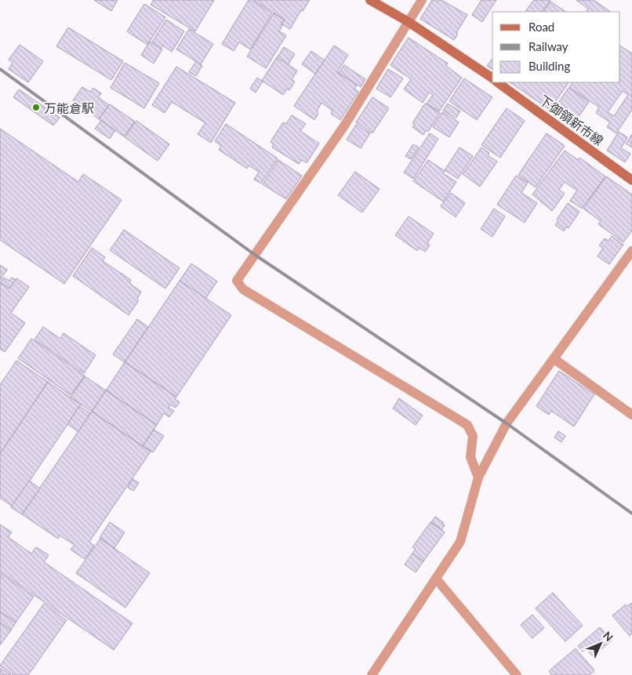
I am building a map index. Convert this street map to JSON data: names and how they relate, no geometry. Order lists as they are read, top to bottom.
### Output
{
  "streets": {
    "main road": ["下御領新市線"]
  },
  "places": ["万能倉駅"],
  "legend": ["Road", "Railway", "Building"],
  "north": "top right"
}
